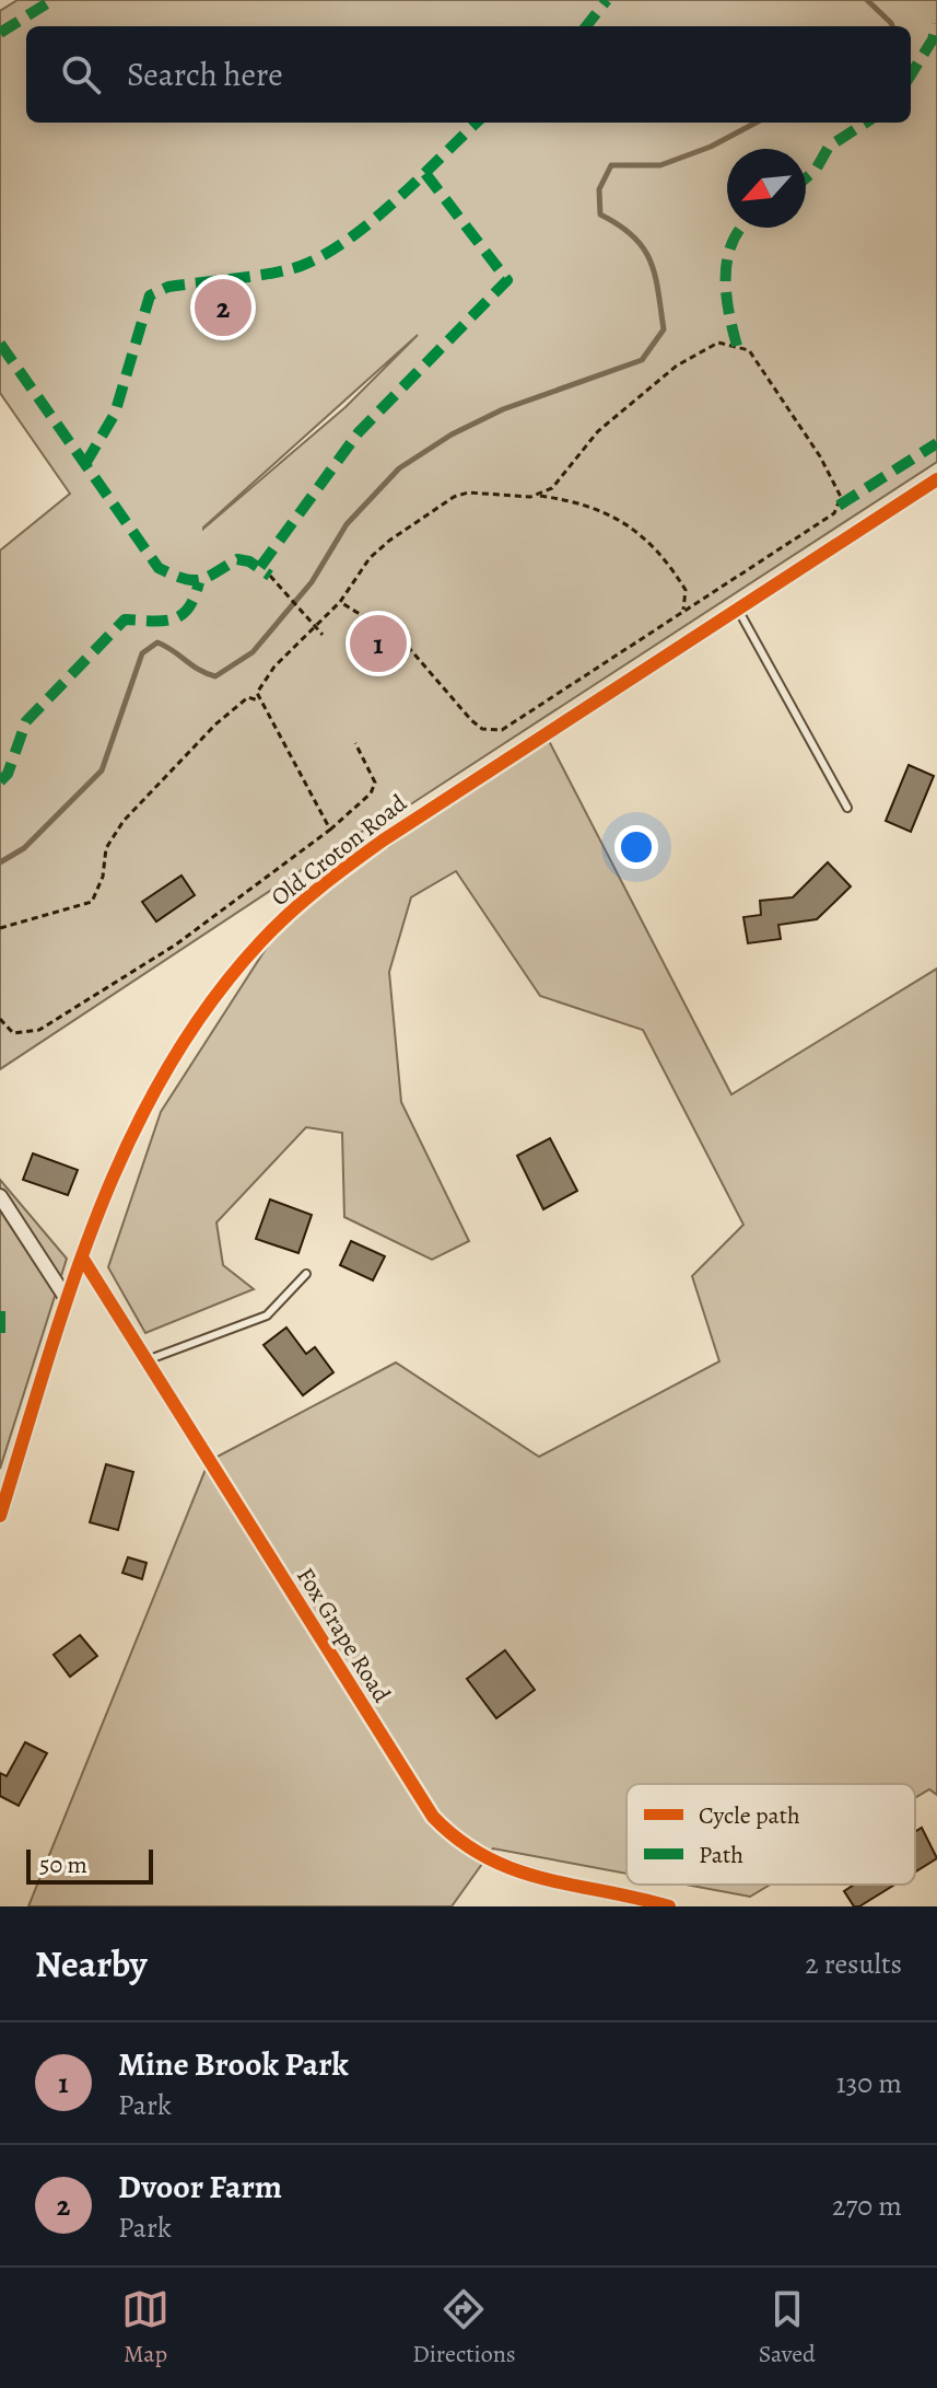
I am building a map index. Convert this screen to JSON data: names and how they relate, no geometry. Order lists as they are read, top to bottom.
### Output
{
  "streets": {
    "street": ["Old Croton Road", "Fox Grape Road"]
  },
  "crossings": [
    ["Old Croton Road", "Fox Grape Road"]
  ],
  "legend": ["Cycle path", "Path"],
  "scale_bar": "50 m",
  "north": "bottom left",
  "page": {
    "search": "Search here",
    "pins": ["2", "1"],
    "scale": "50 m",
    "heading": ["Nearby", "2 results"],
    "list": [
      {
        "mark": "1",
        "name": "Mine Brook Park",
        "note": "Park",
        "value": "130 m"
      },
      {
        "mark": "2",
        "name": "Dvoor Farm",
        "note": "Park",
        "value": "270 m"
      }
    ],
    "nav": ["Map", "Directions", "Saved"]
  }
}
